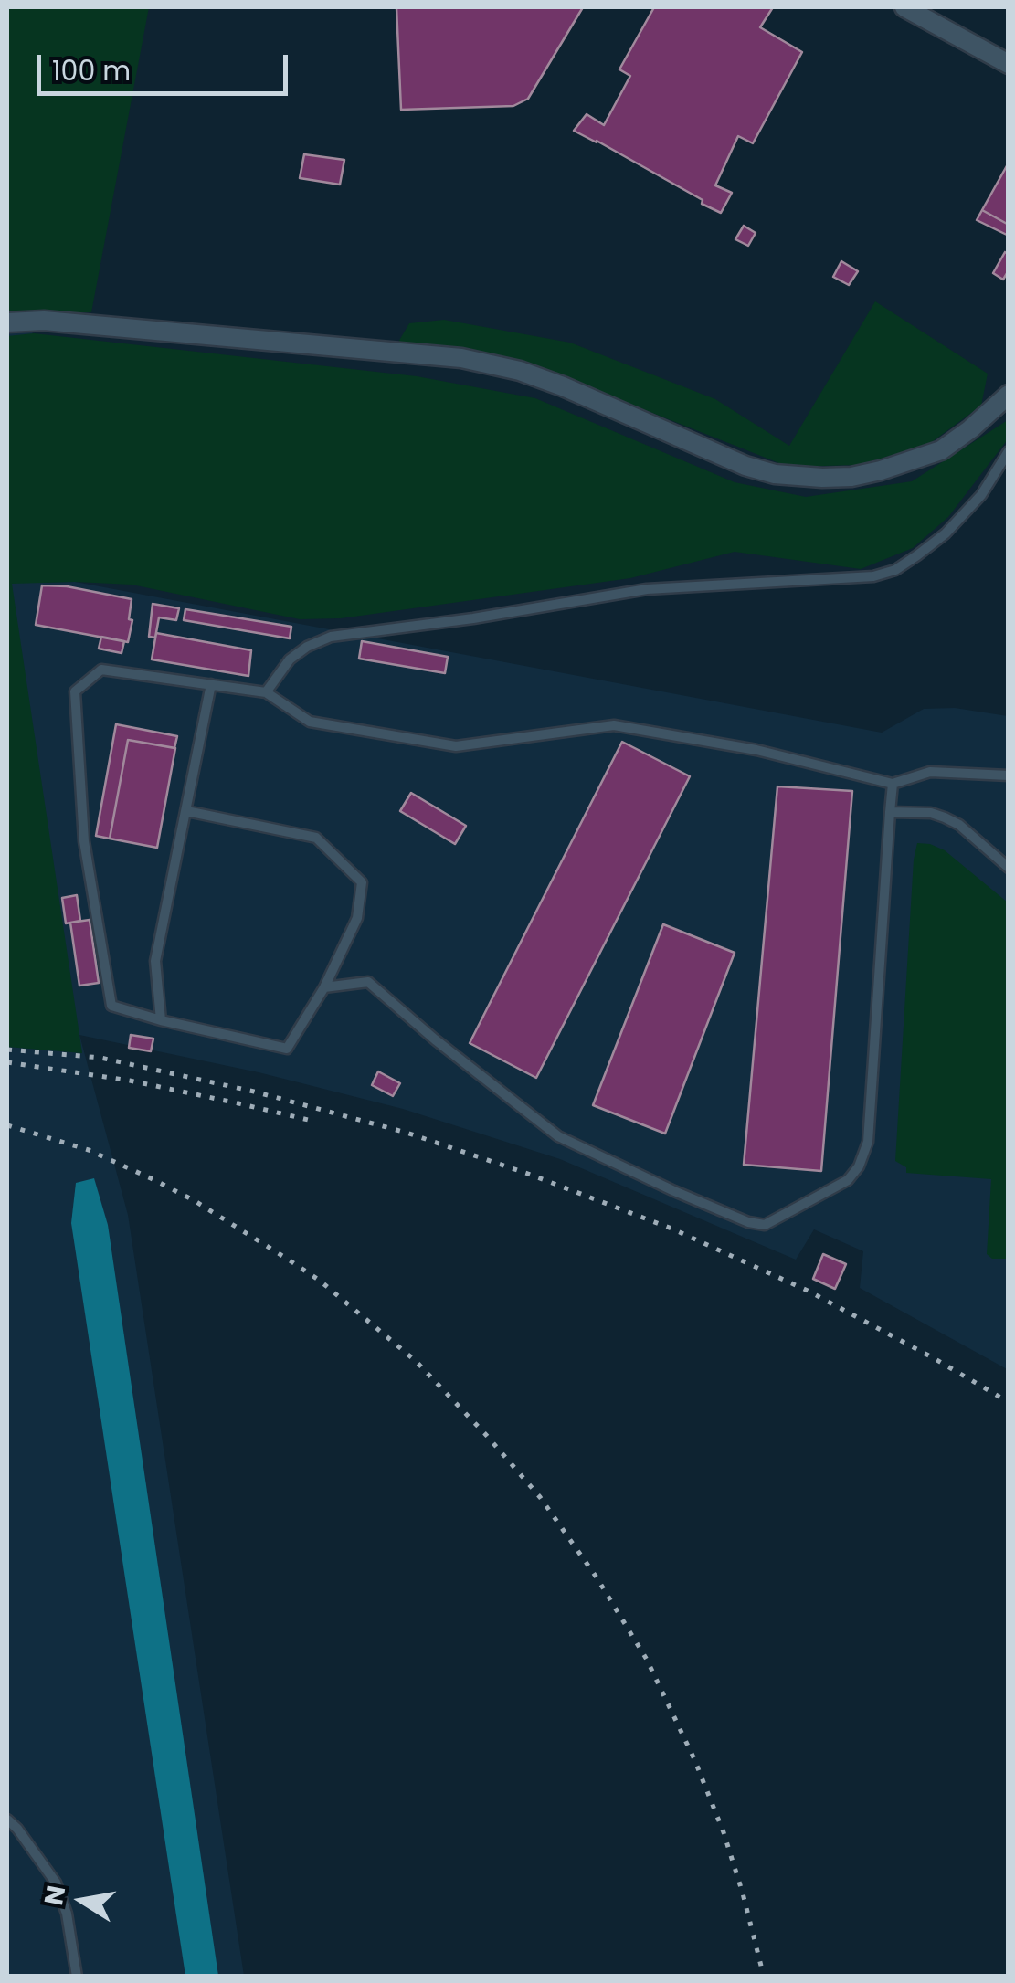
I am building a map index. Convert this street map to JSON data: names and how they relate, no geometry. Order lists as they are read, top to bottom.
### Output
{
  "scale_bar": "100 m",
  "north": "left"
}
